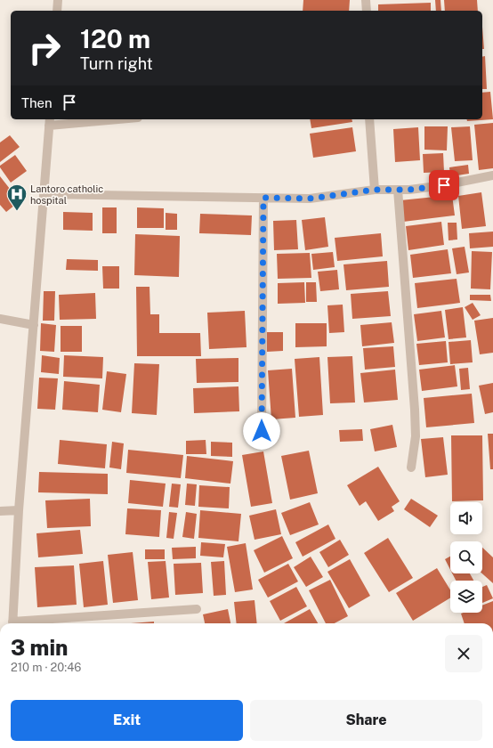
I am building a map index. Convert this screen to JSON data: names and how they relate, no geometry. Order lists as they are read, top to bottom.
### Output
{
  "places": {
    "hospital": ["Lantoro catholic hospital"]
  },
  "page": {
    "turn": ["120 m", "Turn right"],
    "then": "Then",
    "heading": ["3 min", "210 m · 20:46"],
    "buttons": ["Exit", "Share"]
  }
}
